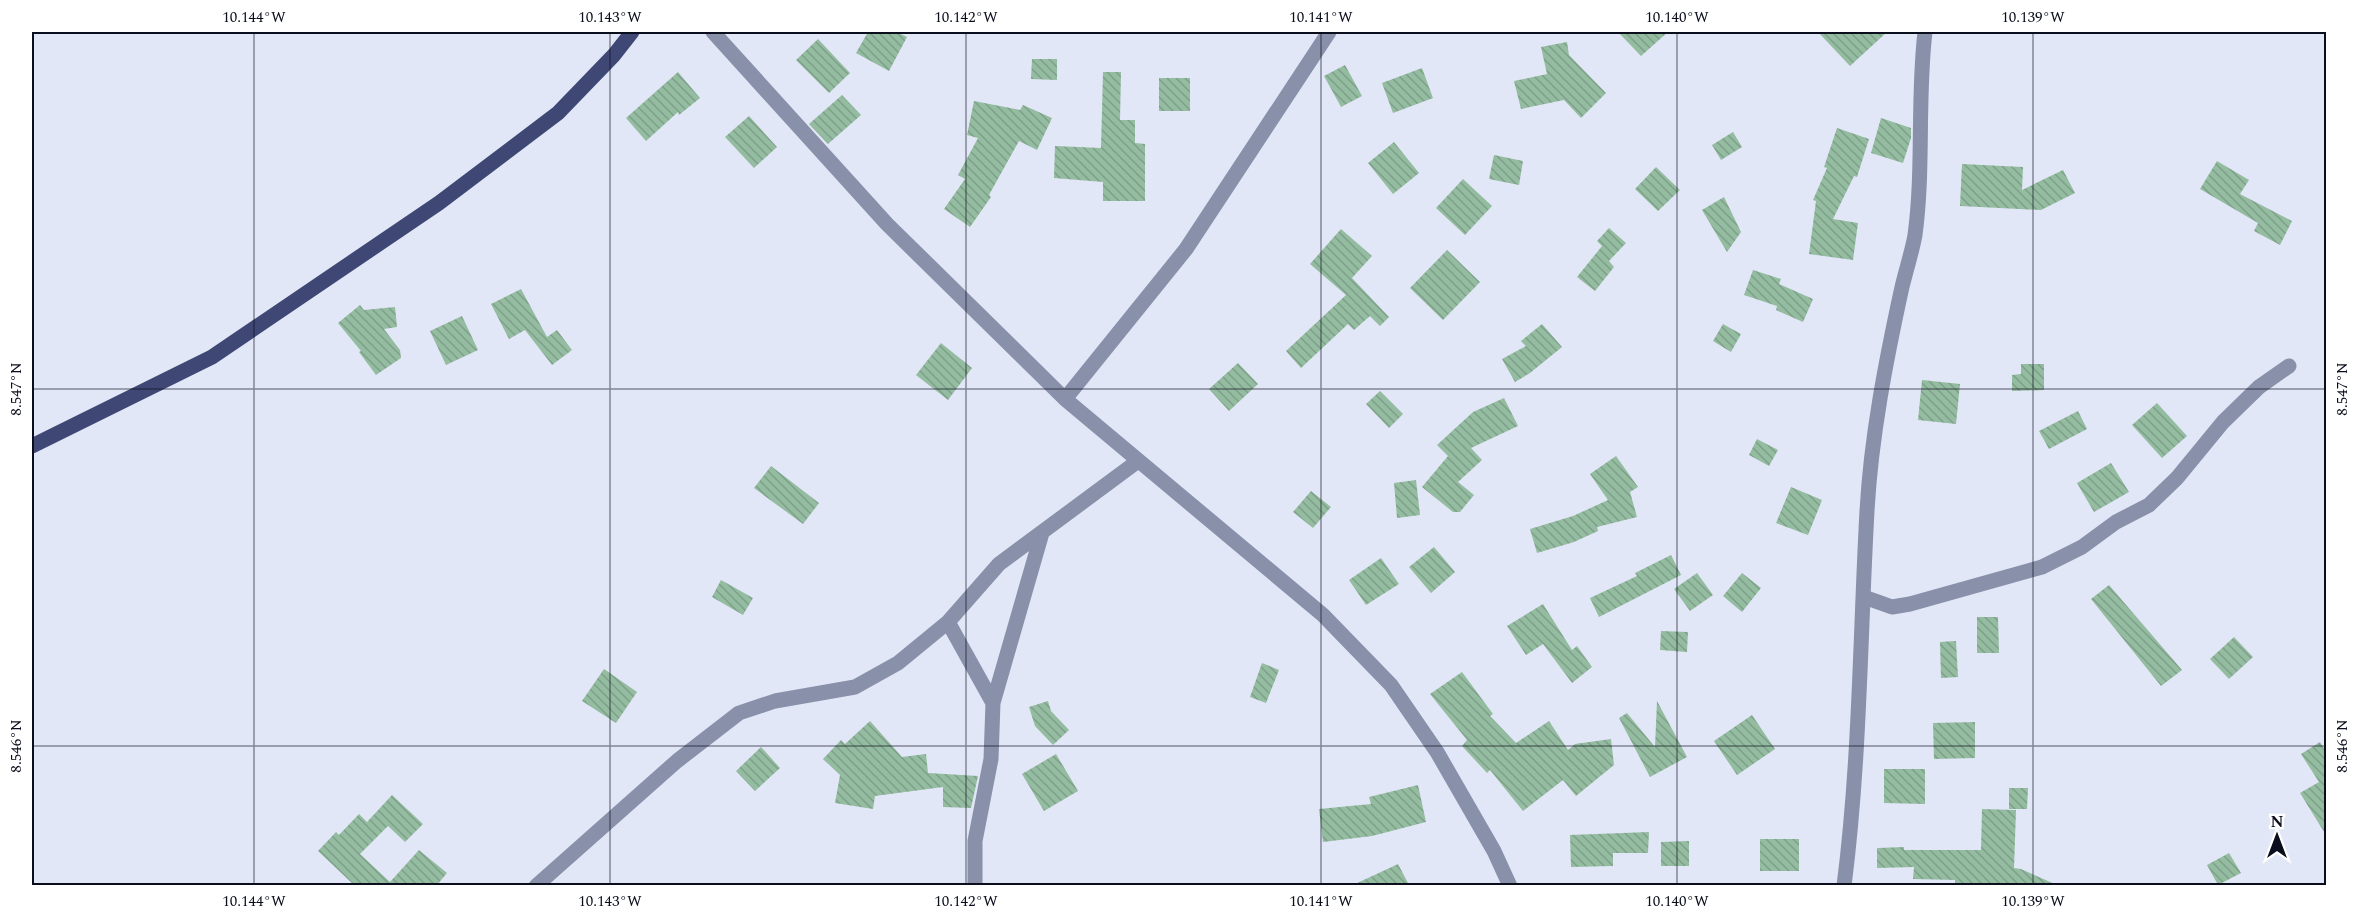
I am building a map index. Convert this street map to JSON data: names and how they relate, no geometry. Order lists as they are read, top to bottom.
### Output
{
  "north": "top",
  "coordinates": [
    "10.144°W",
    "10.143°W",
    "10.142°W",
    "10.141°W",
    "10.140°W",
    "10.139°W",
    "8.547°N",
    "8.546°N"
  ]
}
